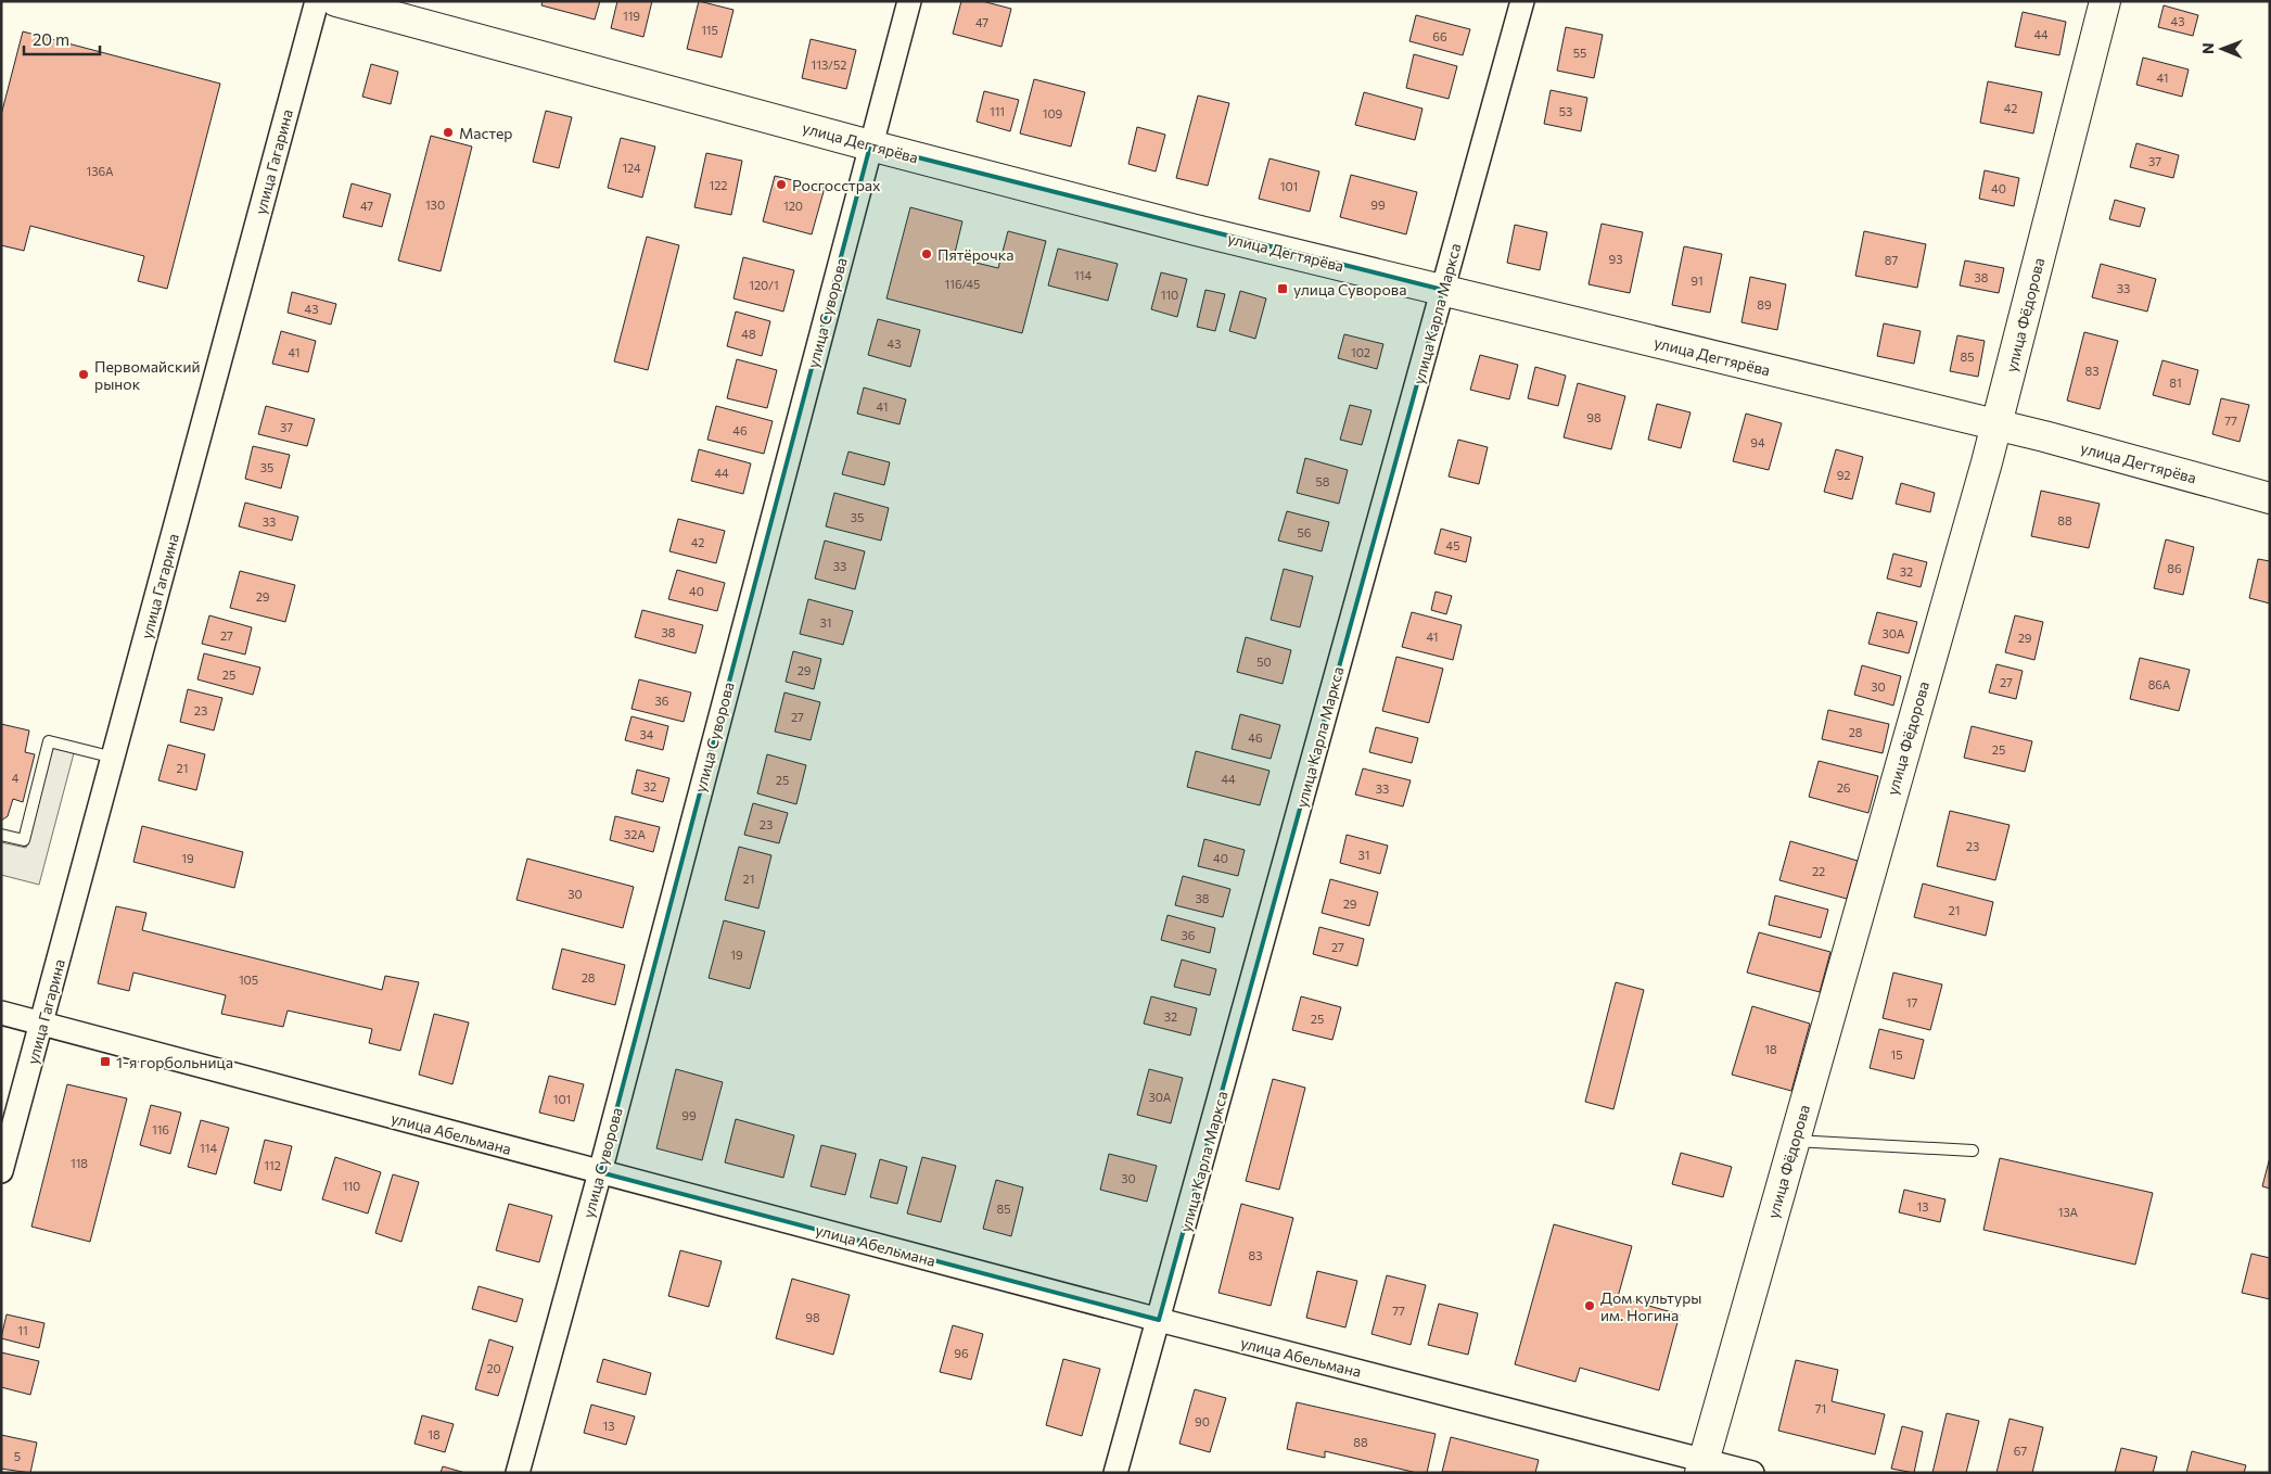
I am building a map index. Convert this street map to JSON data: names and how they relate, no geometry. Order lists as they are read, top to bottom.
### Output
{
  "streets": {
    "main road": ["улица Дегтярёва", "улица Фёдорова"],
    "street": [
      "улица Гагарина",
      "улица Суворова",
      "улица Карла Маркса",
      "улица Абельмана"
    ]
  },
  "crossings": [
    ["улица Дегтярёва", "улица Суворова"],
    ["улица Дегтярёва", "улица Карла Маркса"],
    ["улица Дегтярёва", "улица Фёдорова"],
    ["улица Гагарина", "улица Абельмана"],
    ["улица Суворова", "улица Абельмана"],
    ["улица Карла Маркса", "улица Абельмана"],
    ["улица Фёдорова", "улица Абельмана"]
  ],
  "places": {
    "other": [
      "Мастер",
      "Росгосстрах",
      "Пятёрочка",
      "Первомайский рынок",
      "Дом культуры им. Ногина"
    ],
    "transit": ["улица Суворова", "1-я горбольница"]
  },
  "house_numbers": [
    "119",
    "43",
    "47",
    "115",
    "44",
    "66",
    "55",
    "113/52",
    "41",
    "42",
    "111",
    "53",
    "109",
    "37",
    "124",
    "136А",
    "122",
    "101",
    "40",
    "130",
    "99",
    "47",
    "120",
    "93",
    "87",
    "114",
    "38",
    "91",
    "116/45",
    "120/1",
    "33",
    "110",
    "89",
    "43",
    "48",
    "43",
    "41",
    "102",
    "85",
    "83",
    "81",
    "41",
    "98",
    "77",
    "37",
    "46",
    "94",
    "35",
    "44",
    "92",
    "58",
    "35",
    "88",
    "33",
    "56",
    "42",
    "45",
    "33",
    "86",
    "32",
    "40",
    "29",
    "31",
    "38",
    "30А",
    "27",
    "41",
    "29",
    "50",
    "29",
    "25",
    "27",
    "86А",
    "30",
    "36",
    "23",
    "27",
    "28",
    "34",
    "46",
    "25",
    "21",
    "4",
    "44",
    "25",
    "32",
    "26",
    "33",
    "23",
    "32А",
    "23",
    "31",
    "19",
    "40",
    "22",
    "21",
    "30",
    "38",
    "29",
    "21",
    "36",
    "27",
    "19",
    "28",
    "105",
    "17",
    "32",
    "25",
    "18",
    "15",
    "30А",
    "101",
    "99",
    "116",
    "114",
    "118",
    "112",
    "30",
    "110",
    "13",
    "85",
    "13А",
    "83",
    "77",
    "98",
    "11",
    "96",
    "20",
    "71",
    "90",
    "13",
    "18",
    "88",
    "67",
    "5"
  ],
  "scale_bar": "20 m",
  "north": "left"
}
